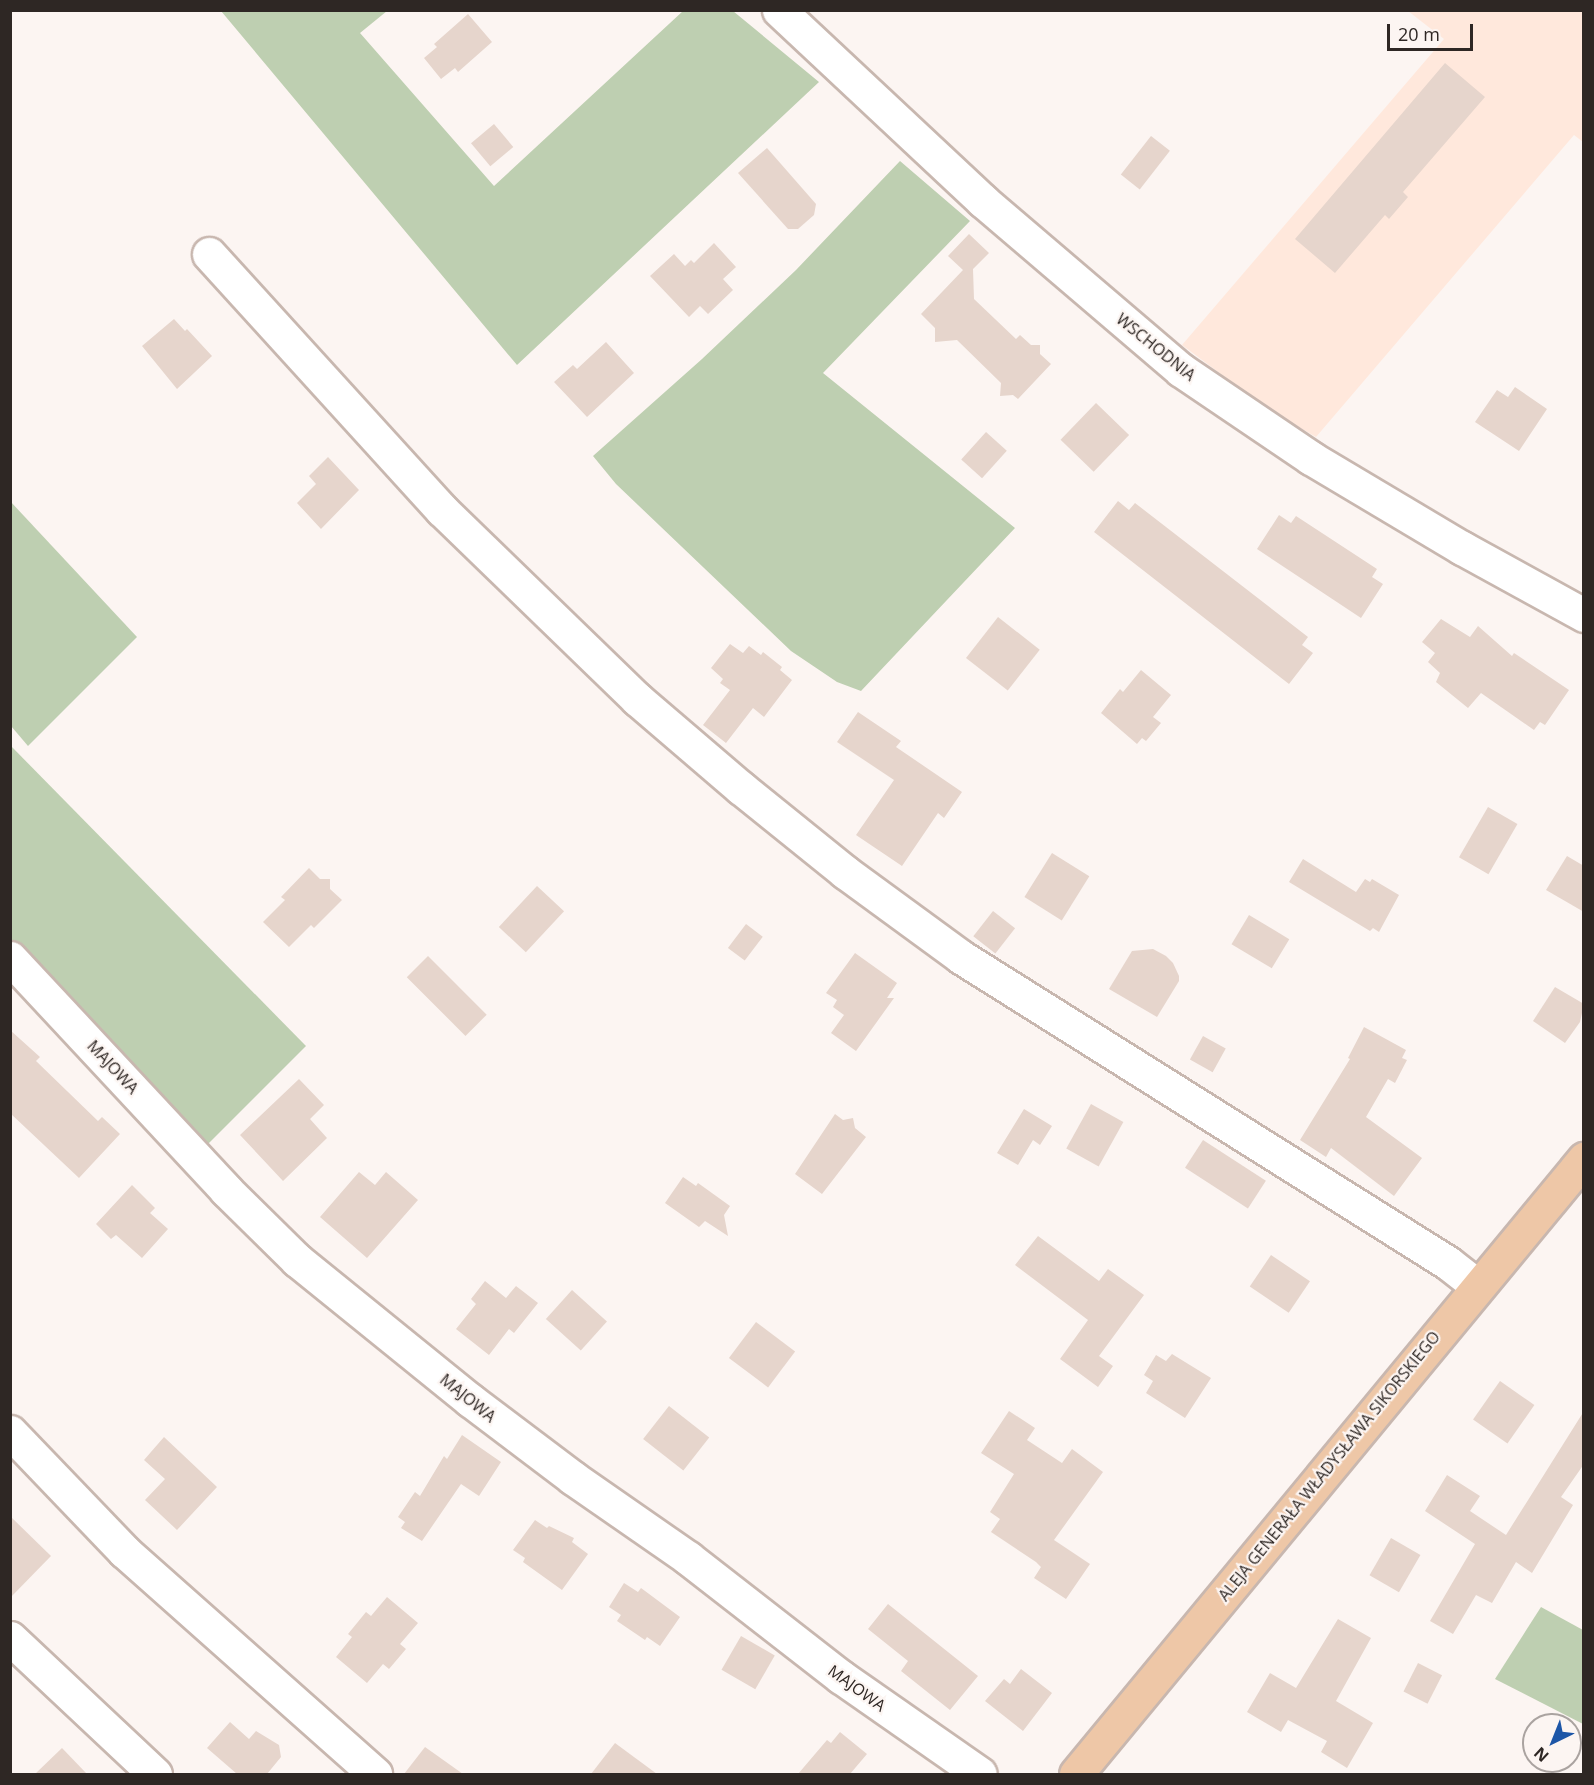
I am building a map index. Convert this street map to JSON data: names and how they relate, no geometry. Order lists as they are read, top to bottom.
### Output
{
  "streets": {
    "main road": ["ALEJA GENERAŁA WŁADYSŁAWA SIKORSKIEGO"],
    "street": ["WSCHODNIA", "MAJOWA"]
  },
  "scale_bar": "20 m",
  "north": "bottom left"
}
